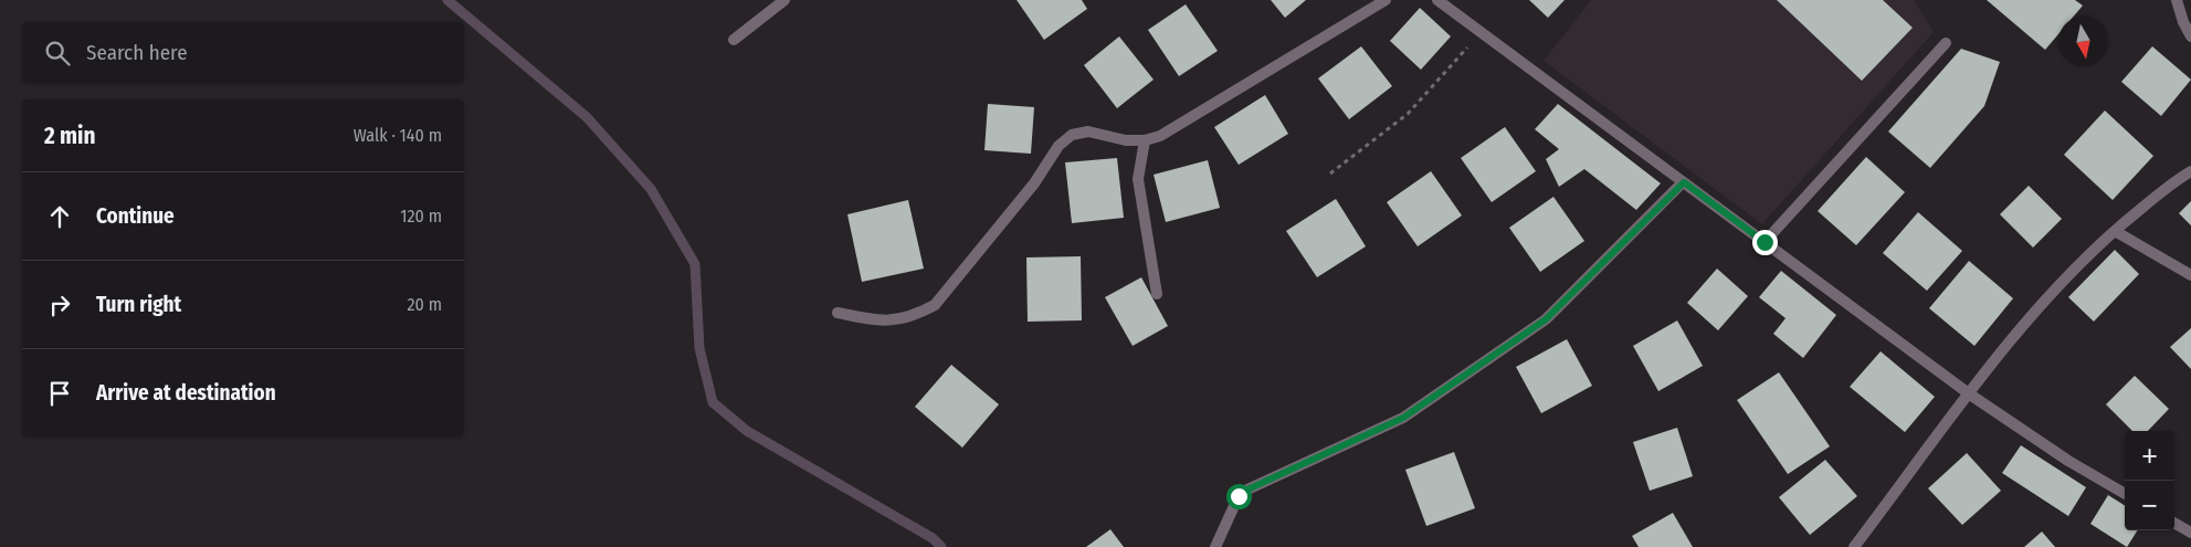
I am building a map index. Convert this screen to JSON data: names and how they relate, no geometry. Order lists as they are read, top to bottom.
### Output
{
  "north": "bottom",
  "page": {
    "search": "Search here",
    "heading": ["2 min", "Walk · 140 m"],
    "list": [
      ["Continue", "120 m"],
      ["Turn right", "20 m"],
      "Arrive at destination"
    ],
    "map_buttons": ["+", "−"]
  }
}
